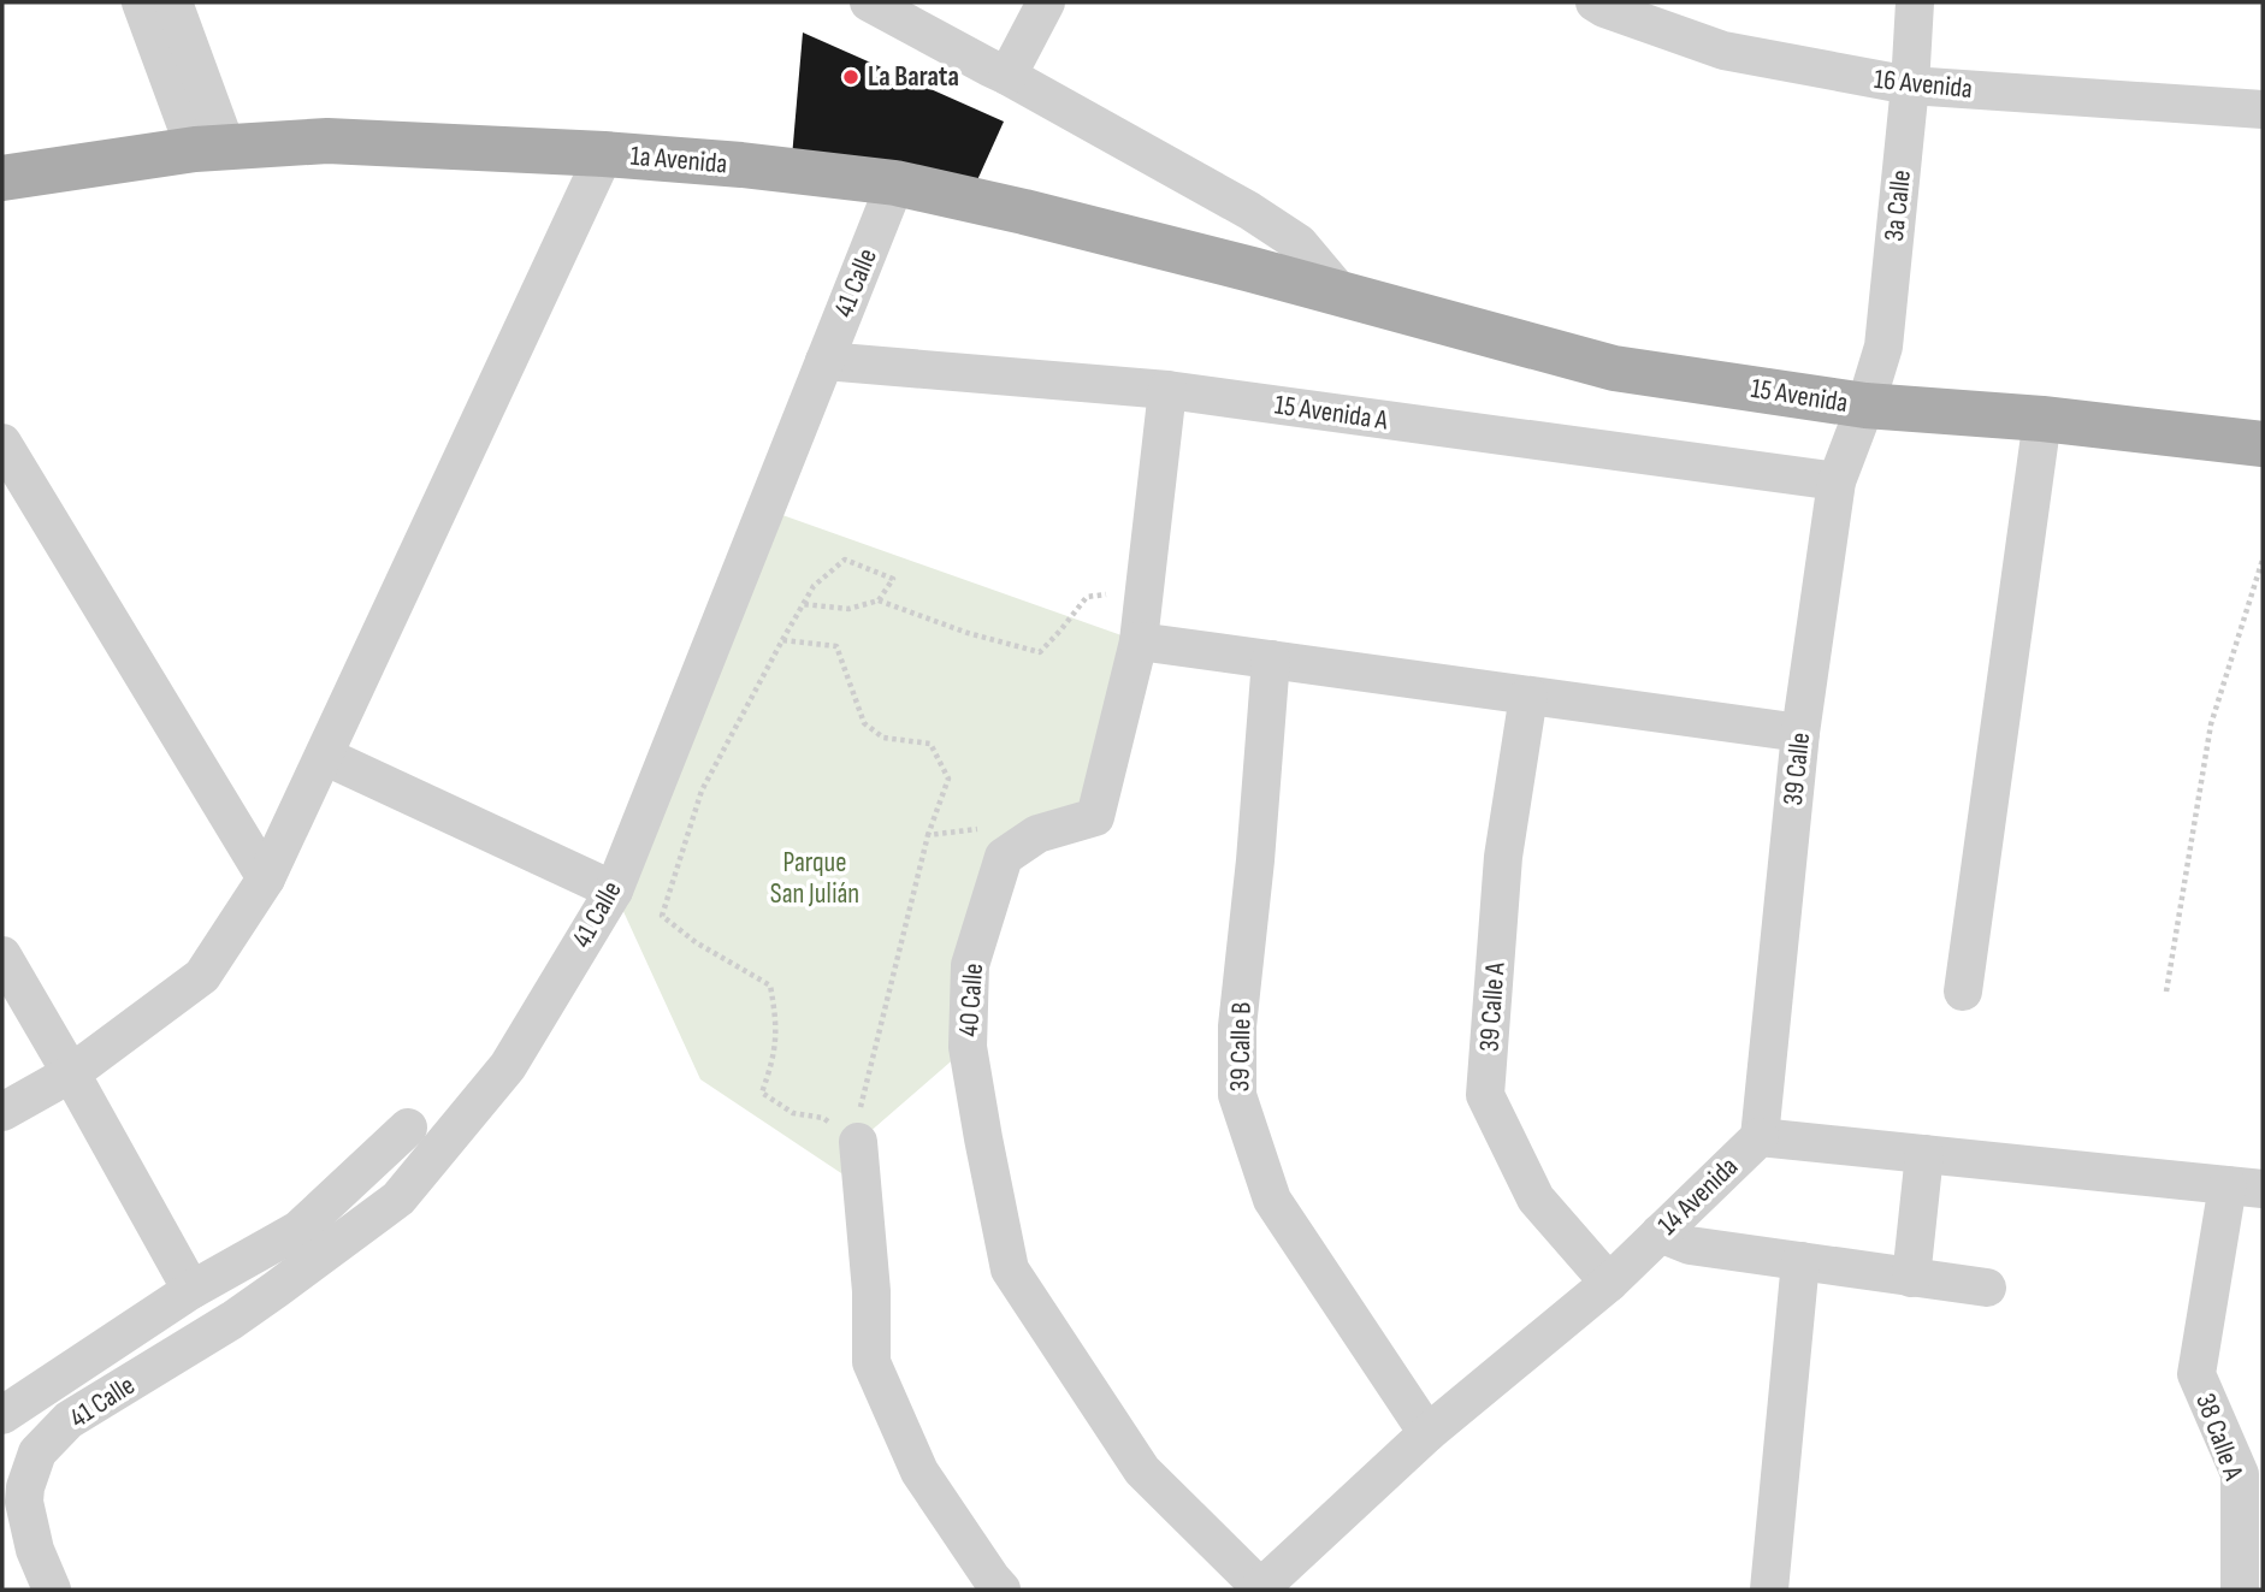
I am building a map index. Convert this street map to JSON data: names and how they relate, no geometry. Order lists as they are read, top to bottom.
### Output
{
  "streets": {
    "main road": ["1a Avenida", "15 Avenida"],
    "street": [
      "16 Avenida",
      "3a Calle",
      "41 Calle",
      "15 Avenida A",
      "39 Calle",
      "40 Calle",
      "39 Calle A",
      "39 Calle B",
      "14 Avenida",
      "38 Calle A"
    ]
  },
  "crossings": [
    ["16 Avenida", "3a Calle"],
    ["1a Avenida", "41 Calle"],
    ["1a Avenida", "15 Avenida"],
    ["3a Calle", "15 Avenida"],
    ["3a Calle", "39 Calle"],
    ["41 Calle", "15 Avenida A"],
    ["15 Avenida", "39 Calle"],
    ["15 Avenida A", "39 Calle"],
    ["15 Avenida A", "40 Calle"],
    ["39 Calle", "14 Avenida"],
    ["40 Calle", "14 Avenida"],
    ["39 Calle A", "14 Avenida"],
    ["39 Calle B", "14 Avenida"],
    ["14 Avenida", "38 Calle A"]
  ],
  "parks": ["Parque San Julián"],
  "places": ["La Barata"]
}
